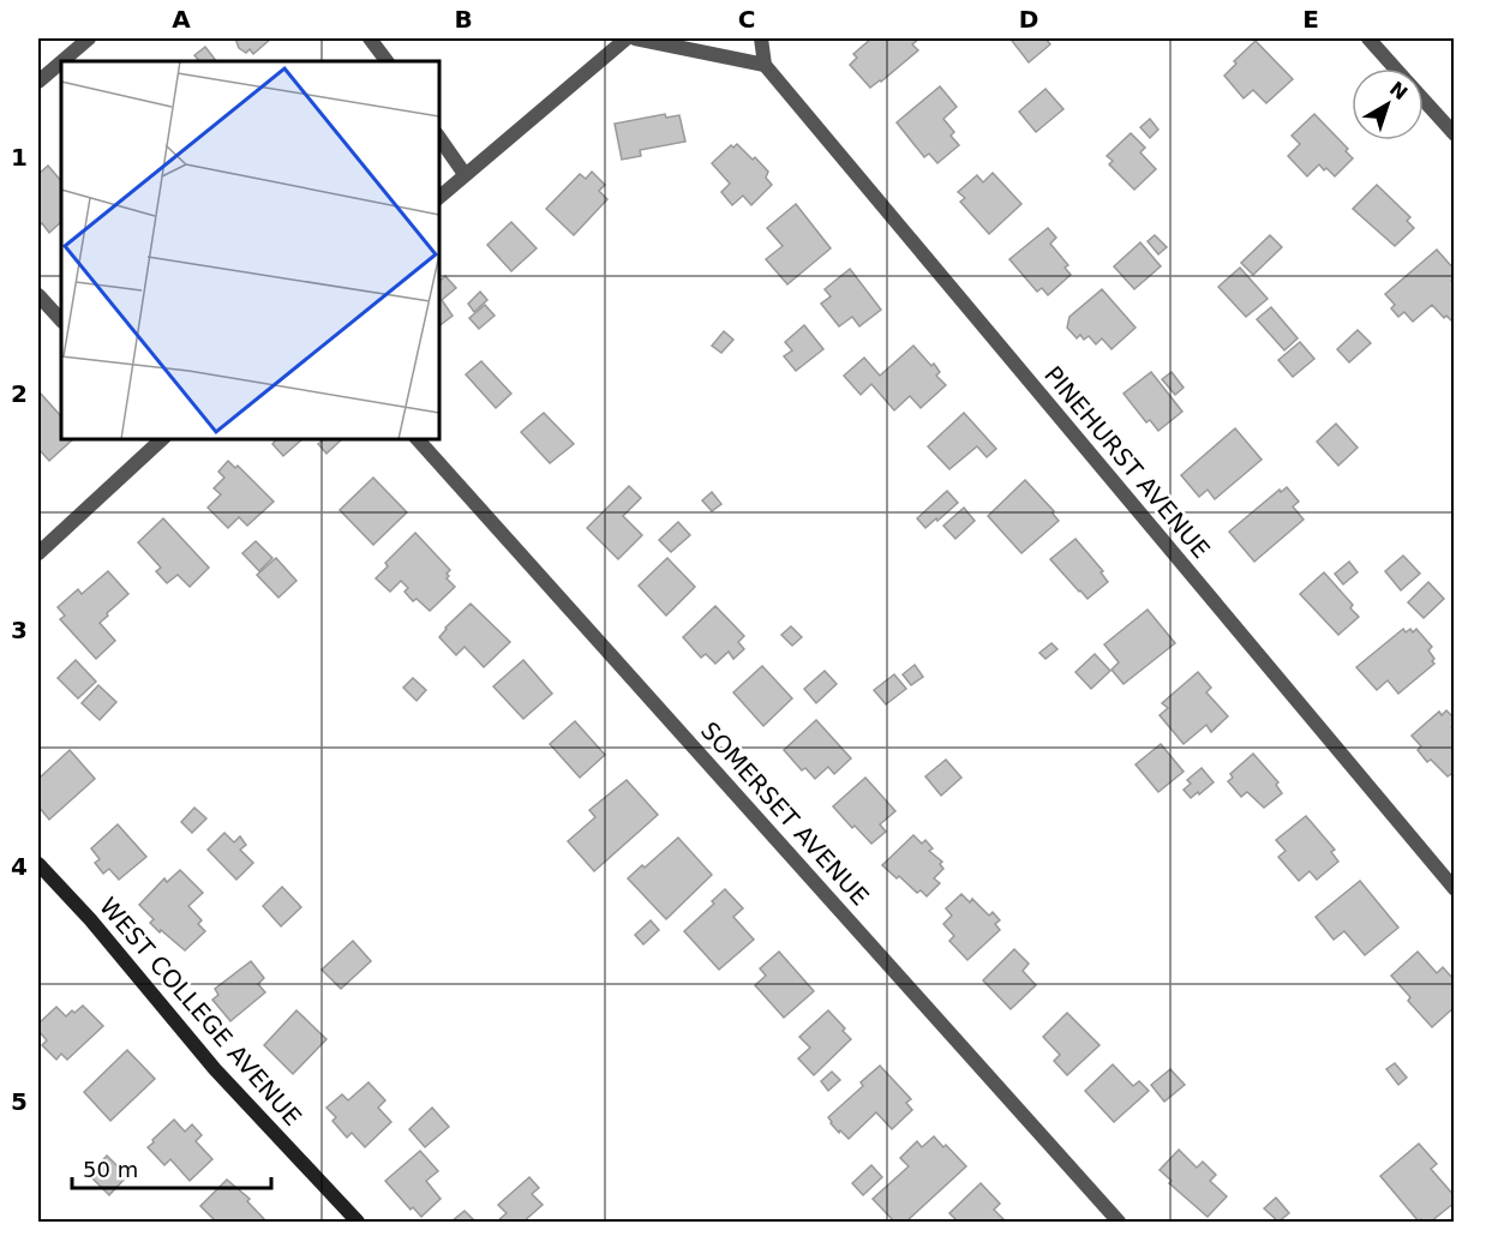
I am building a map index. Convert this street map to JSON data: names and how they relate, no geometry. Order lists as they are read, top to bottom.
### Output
{
  "streets": {
    "street": ["PINEHURST AVENUE", "SOMERSET AVENUE", "WEST COLLEGE AVENUE"]
  },
  "scale_bar": "50 m",
  "north": "top right",
  "grid": {
    "columns": [
      "A",
      "B",
      "C",
      "D",
      "E"
    ],
    "rows": [
      "1",
      "2",
      "3",
      "4",
      "5"
    ]
  }
}
